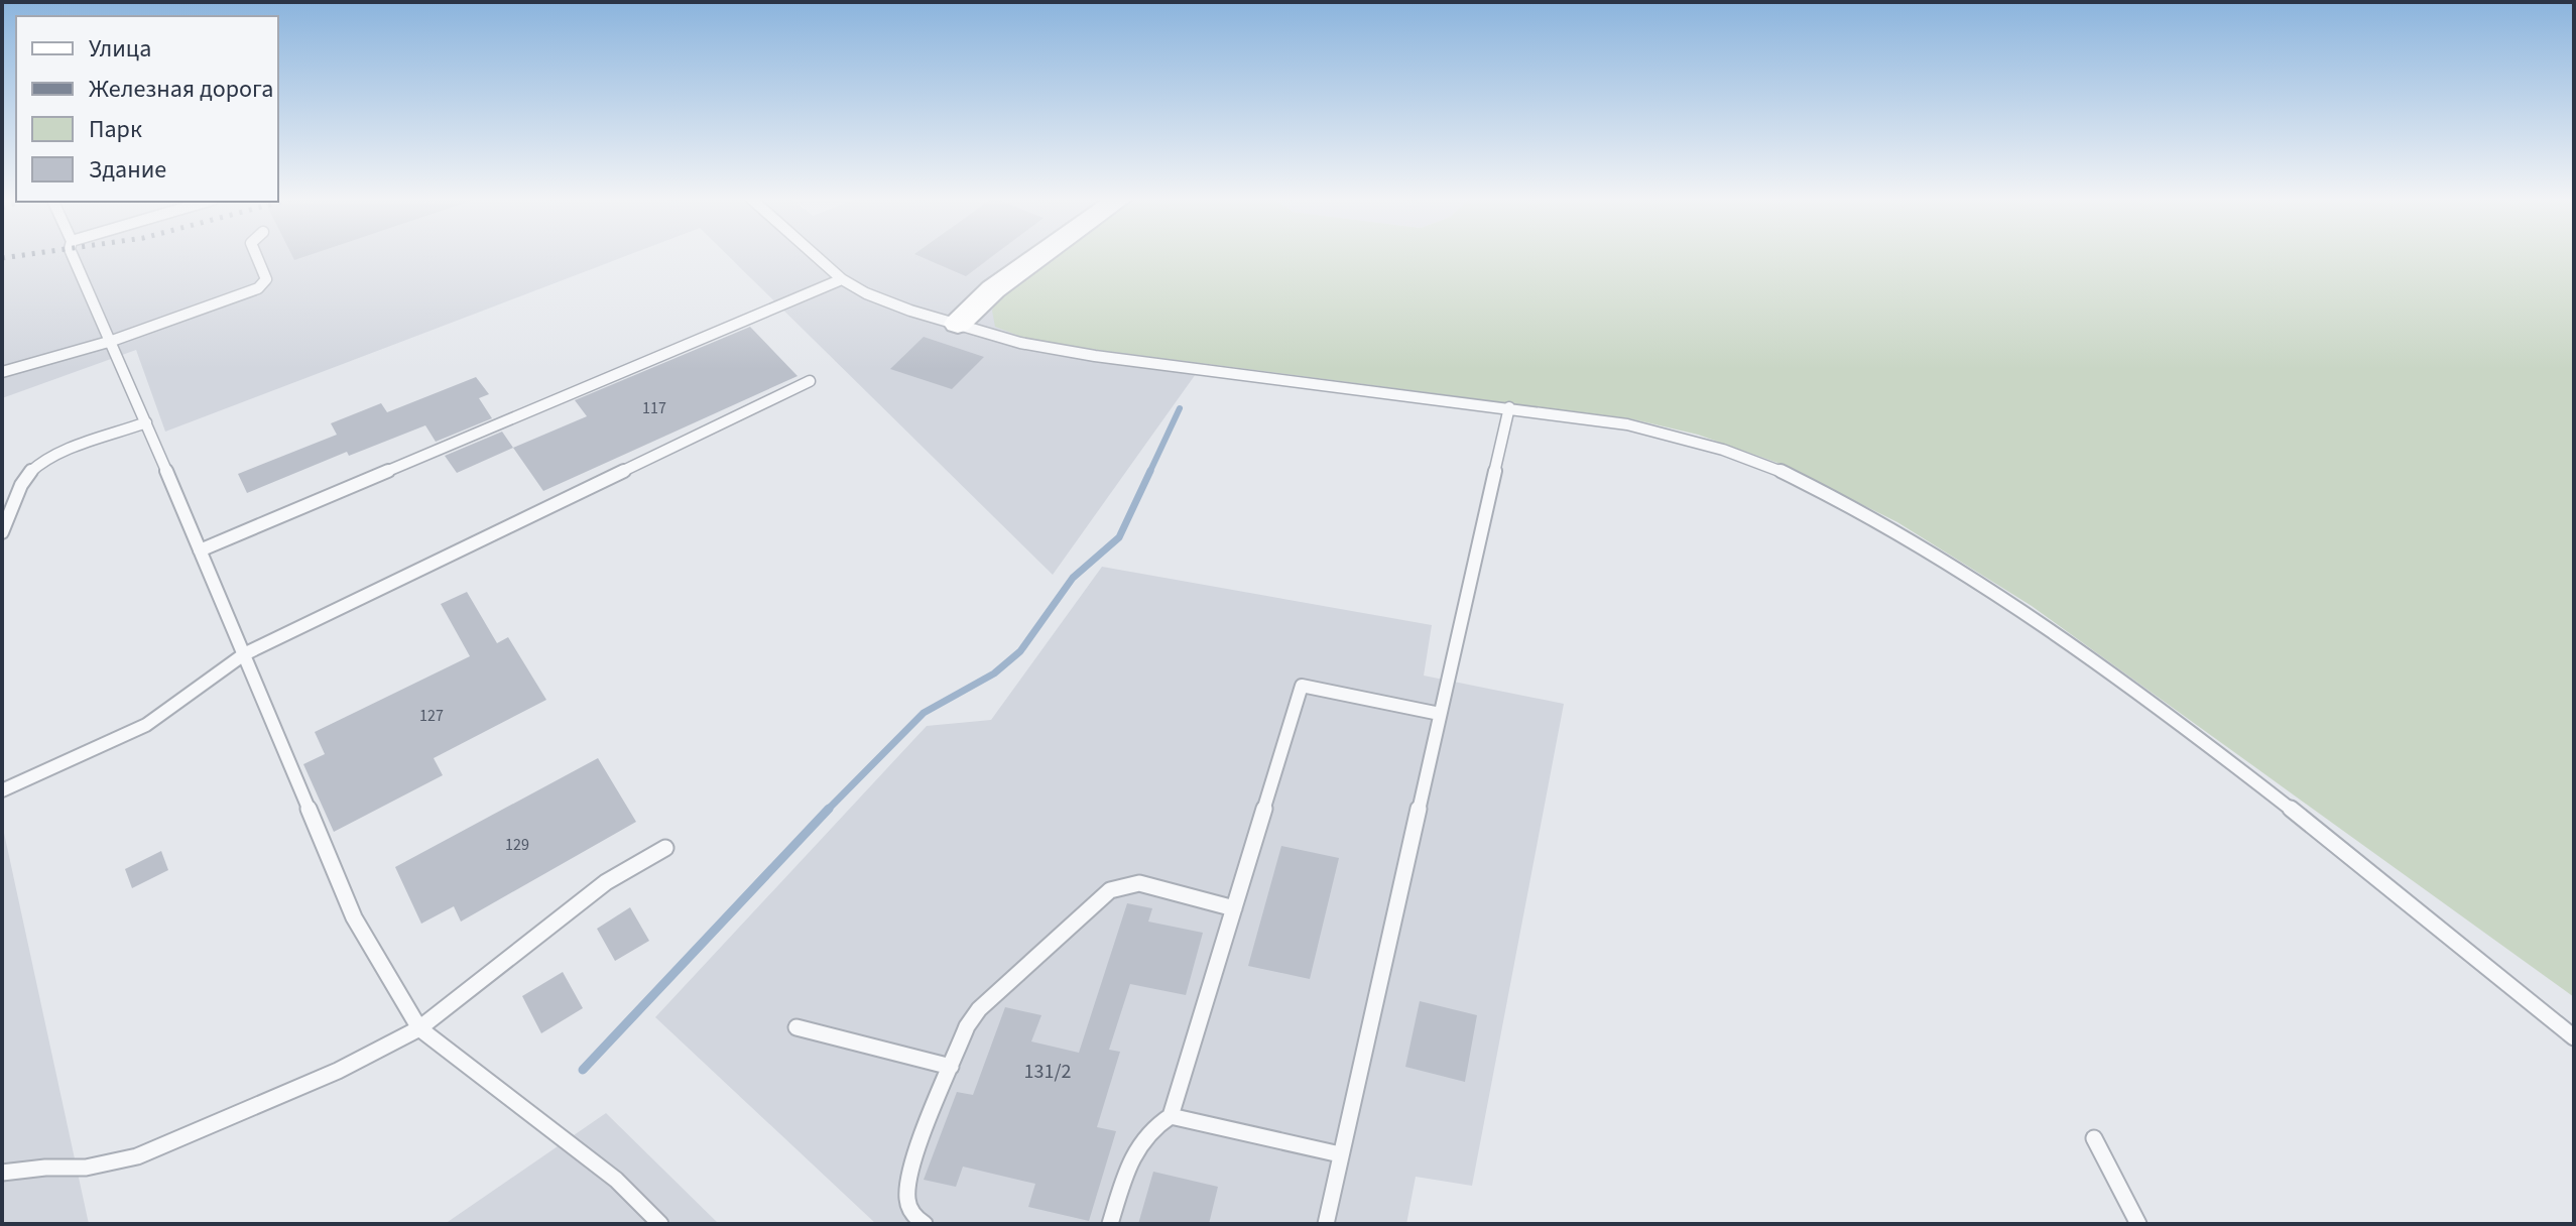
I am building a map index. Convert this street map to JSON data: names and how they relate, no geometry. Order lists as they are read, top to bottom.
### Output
{
  "house_numbers": [
    "117",
    "127",
    "129",
    "131/2"
  ],
  "legend": [
    "Улица",
    "Железная дорога",
    "Парк",
    "Здание"
  ]
}
